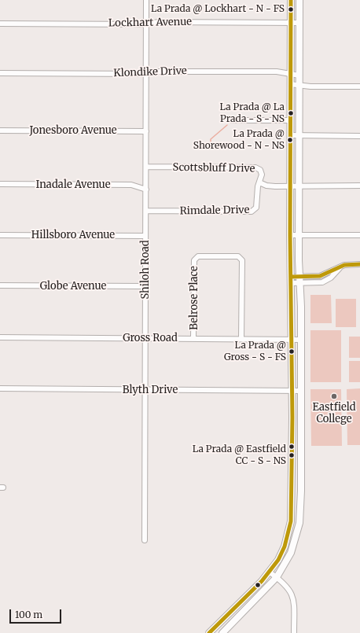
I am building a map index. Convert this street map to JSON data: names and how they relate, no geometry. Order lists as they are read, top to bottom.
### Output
{
  "streets": {
    "street": [
      "Lockhart Avenue",
      "Klondike Drive",
      "Jonesboro Avenue",
      "Scottsbluff Drive",
      "Inadale Avenue",
      "Rimdale Drive",
      "Hillsboro Avenue",
      "Shiloh Road",
      "Globe Avenue",
      "Belrose Place",
      "Gross Road",
      "Blyth Drive"
    ]
  },
  "crossings": [
    ["Lockhart Avenue", "Shiloh Road"],
    ["Klondike Drive", "Shiloh Road"],
    ["Jonesboro Avenue", "Shiloh Road"],
    ["Scottsbluff Drive", "Rimdale Drive"],
    ["Scottsbluff Drive", "Shiloh Road"],
    ["Inadale Avenue", "Shiloh Road"],
    ["Rimdale Drive", "Shiloh Road"],
    ["Hillsboro Avenue", "Shiloh Road"],
    ["Shiloh Road", "Globe Avenue"],
    ["Shiloh Road", "Gross Road"],
    ["Shiloh Road", "Blyth Drive"],
    ["Belrose Place", "Gross Road"]
  ],
  "places": [
    "La Prada @ Lockhart - N - FS",
    "La Prada @ La Prada - S - NS",
    "La Prada @ Shorewood - N - NS",
    "La Prada @ Gross - S - FS",
    "Eastfield College",
    "La Prada @ Eastfield CC - S - NS"
  ],
  "scale_bar": "100 m"
}
